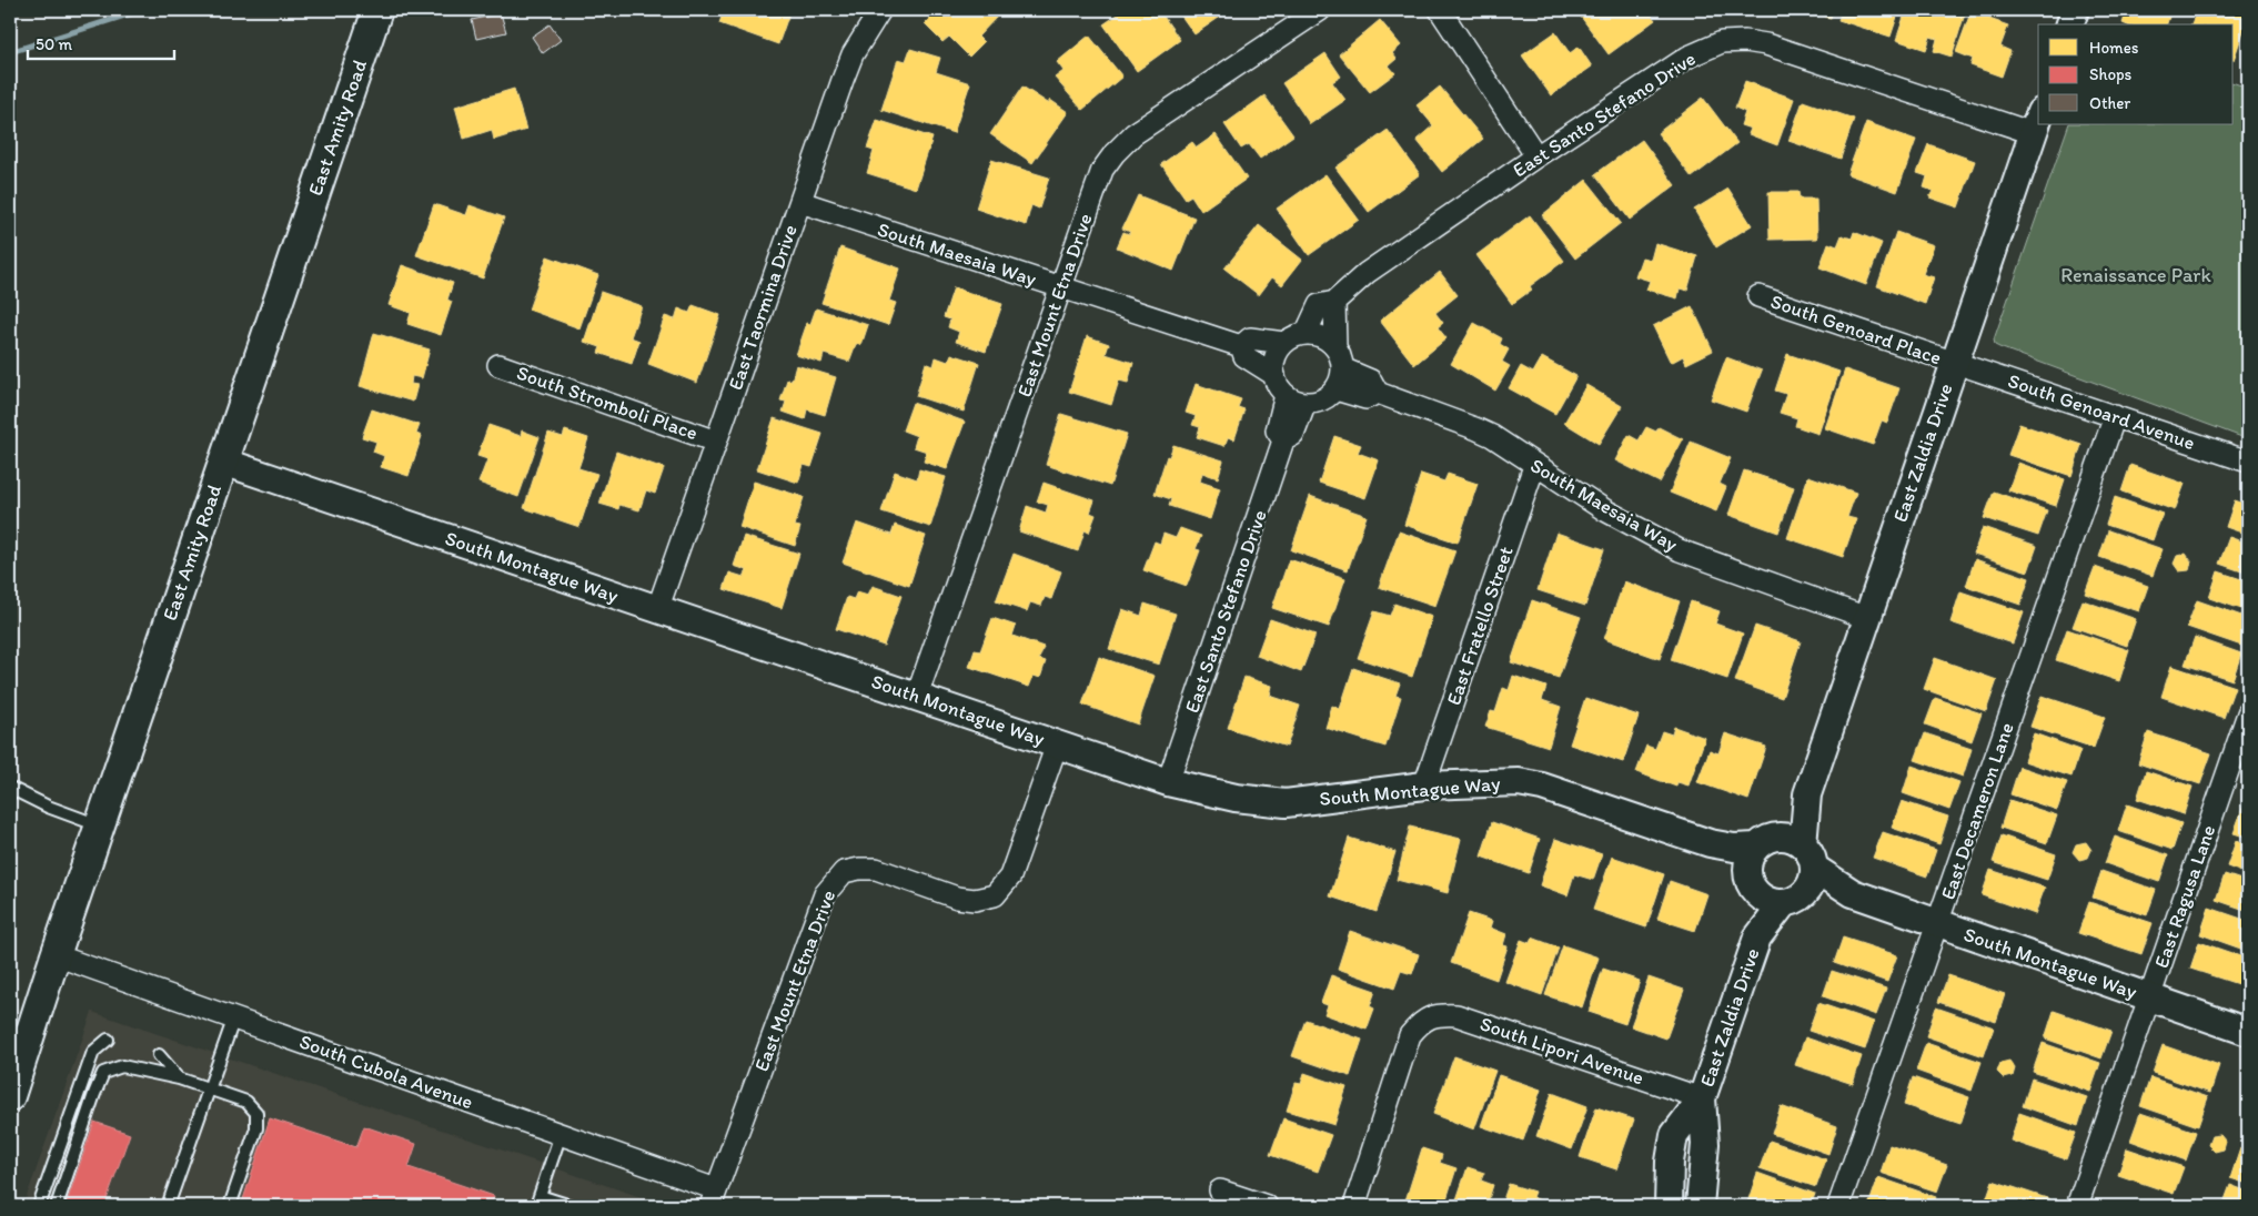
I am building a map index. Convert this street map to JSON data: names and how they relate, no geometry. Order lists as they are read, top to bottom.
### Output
{
  "streets": {
    "main road": ["East Amity Road"],
    "street": [
      "East Santo Stefano Drive",
      "South Maesaia Way",
      "East Mount Etna Drive",
      "East Taormina Drive",
      "South Genoard Place",
      "South Stromboli Place",
      "South Genoard Avenue",
      "East Zaldia Drive",
      "South Montague Way",
      "East Fratello Street",
      "East Decameron Lane",
      "East Ragusa Lane",
      "South Lipori Avenue",
      "South Cubola Avenue"
    ]
  },
  "crossings": [
    ["East Santo Stefano Drive", "South Maesaia Way"],
    ["East Santo Stefano Drive", "East Zaldia Drive"],
    ["East Santo Stefano Drive", "South Montague Way"],
    ["East Amity Road", "South Montague Way"],
    ["East Amity Road", "South Cubola Avenue"],
    ["South Maesaia Way", "East Mount Etna Drive"],
    ["South Maesaia Way", "East Taormina Drive"],
    ["South Maesaia Way", "East Zaldia Drive"],
    ["South Maesaia Way", "East Fratello Street"],
    ["East Mount Etna Drive", "South Montague Way"],
    ["East Mount Etna Drive", "South Cubola Avenue"],
    ["East Taormina Drive", "South Stromboli Place"],
    ["East Taormina Drive", "South Montague Way"],
    ["South Genoard Place", "South Genoard Avenue"],
    ["South Genoard Place", "East Zaldia Drive"],
    ["South Genoard Avenue", "East Zaldia Drive"],
    ["South Genoard Avenue", "East Decameron Lane"],
    ["East Zaldia Drive", "South Montague Way"],
    ["East Zaldia Drive", "South Lipori Avenue"],
    ["South Montague Way", "East Fratello Street"],
    ["South Montague Way", "East Decameron Lane"],
    ["South Montague Way", "East Ragusa Lane"]
  ],
  "parks": ["Renaissance Park"],
  "legend": ["Homes", "Shops", "Other"],
  "scale_bar": "50 m"
}
